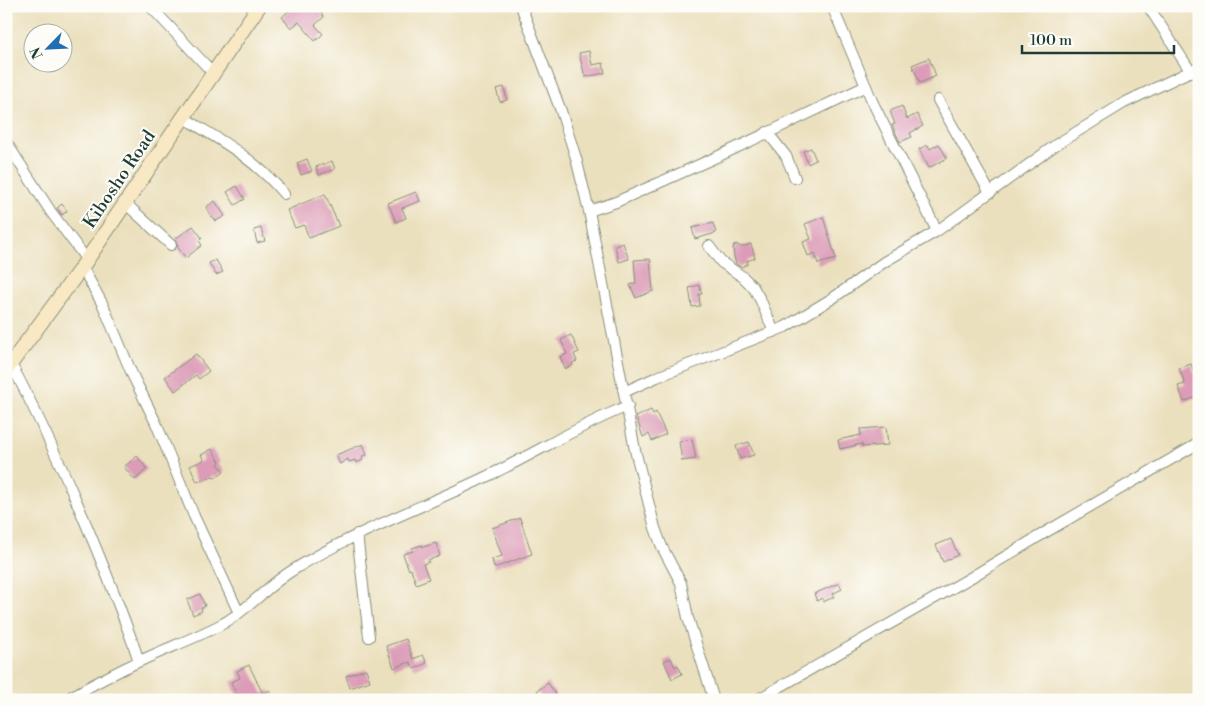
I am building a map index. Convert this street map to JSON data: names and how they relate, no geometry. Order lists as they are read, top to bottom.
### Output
{
  "streets": {
    "street": ["Kibosho Road"]
  },
  "scale_bar": "100 m",
  "north": "bottom left"
}
